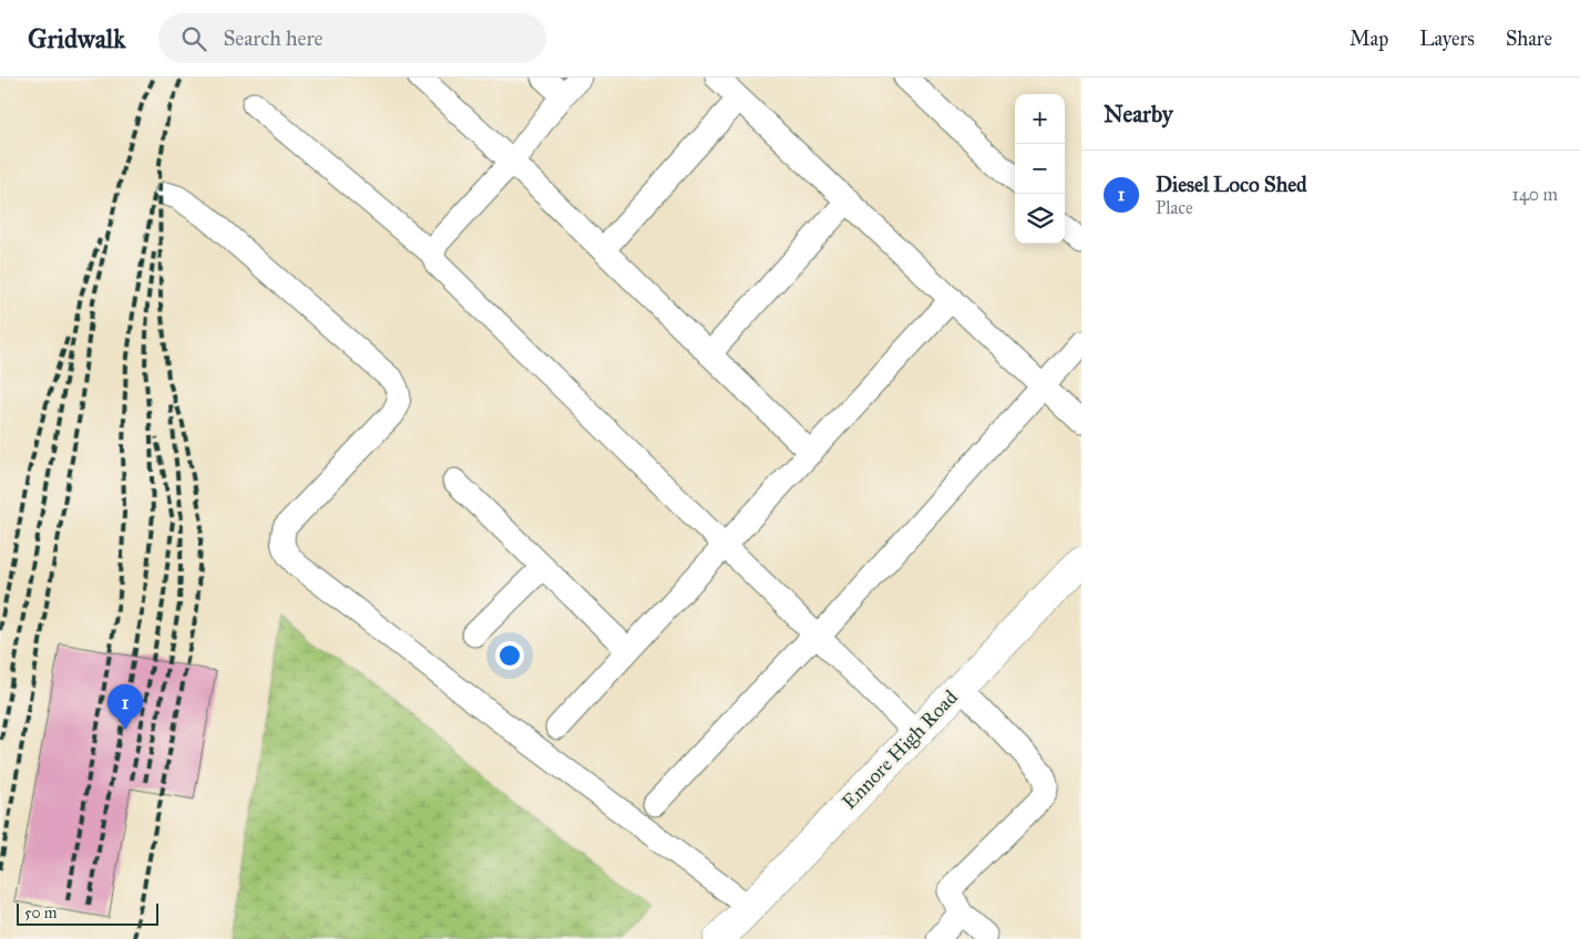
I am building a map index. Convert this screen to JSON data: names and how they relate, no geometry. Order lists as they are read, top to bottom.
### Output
{
  "streets": {
    "main road": ["Ennore High Road"]
  },
  "scale_bar": "50 m",
  "page": {
    "header": "Gridwalk",
    "search": "Search here",
    "nav": ["Map", "Layers", "Share"],
    "heading": "Nearby",
    "map_buttons": ["+", "−"],
    "list": [
      {
        "mark": "1",
        "name": "Diesel Loco Shed",
        "note": "Place",
        "value": "140 m"
      }
    ],
    "pins": "1",
    "scale": "50 m"
  }
}
